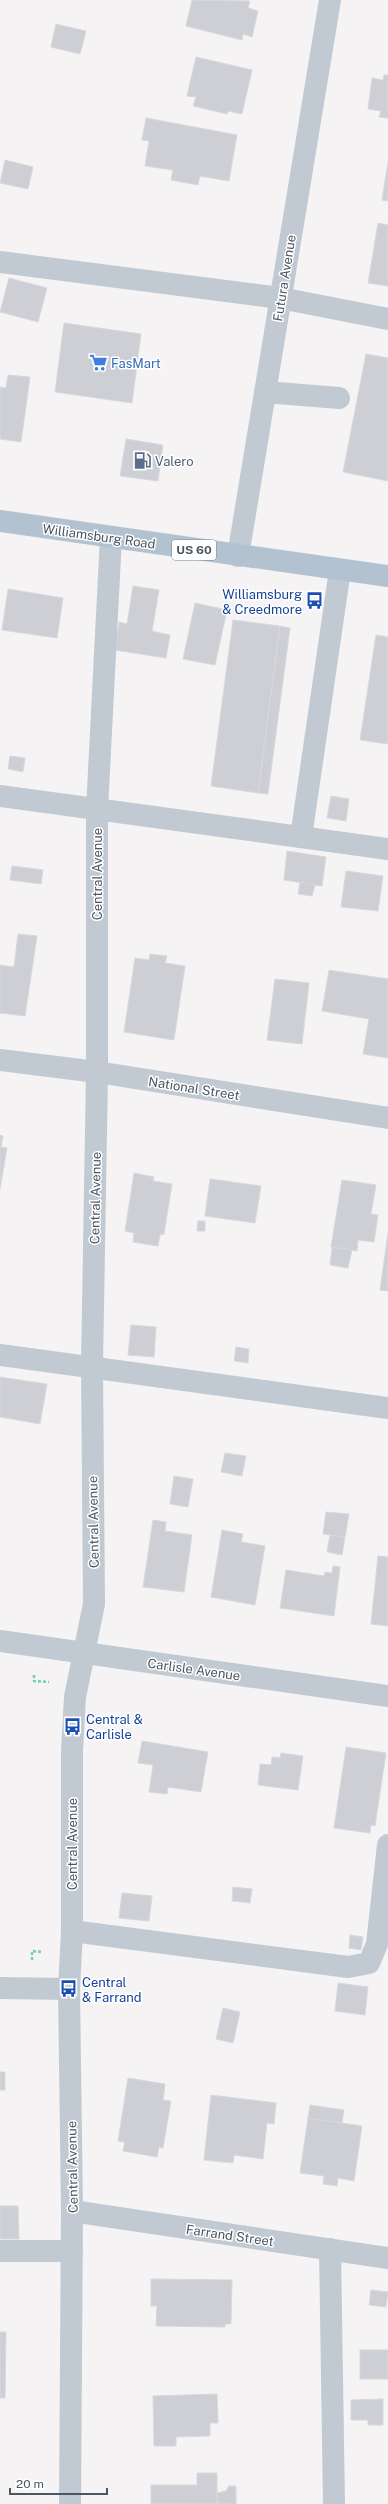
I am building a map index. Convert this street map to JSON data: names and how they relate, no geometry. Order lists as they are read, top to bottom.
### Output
{
  "streets": {
    "main road": ["Williamsburg Road", "US 60"],
    "street": [
      "Futura Avenue",
      "Central Avenue",
      "National Street",
      "Carlisle Avenue",
      "Farrand Street"
    ]
  },
  "crossings": [
    ["Futura Avenue", "Williamsburg Road"],
    ["Williamsburg Road", "Central Avenue"],
    ["Central Avenue", "National Street"],
    ["Central Avenue", "Carlisle Avenue"],
    ["Central Avenue", "Farrand Street"]
  ],
  "places": {
    "supermarket": ["FasMart"],
    "fuel station": ["Valero"],
    "bus stop": ["Williamsburg & Creedmore", "Central & Carlisle", "Central & Farrand"]
  },
  "scale_bar": "20 m"
}
